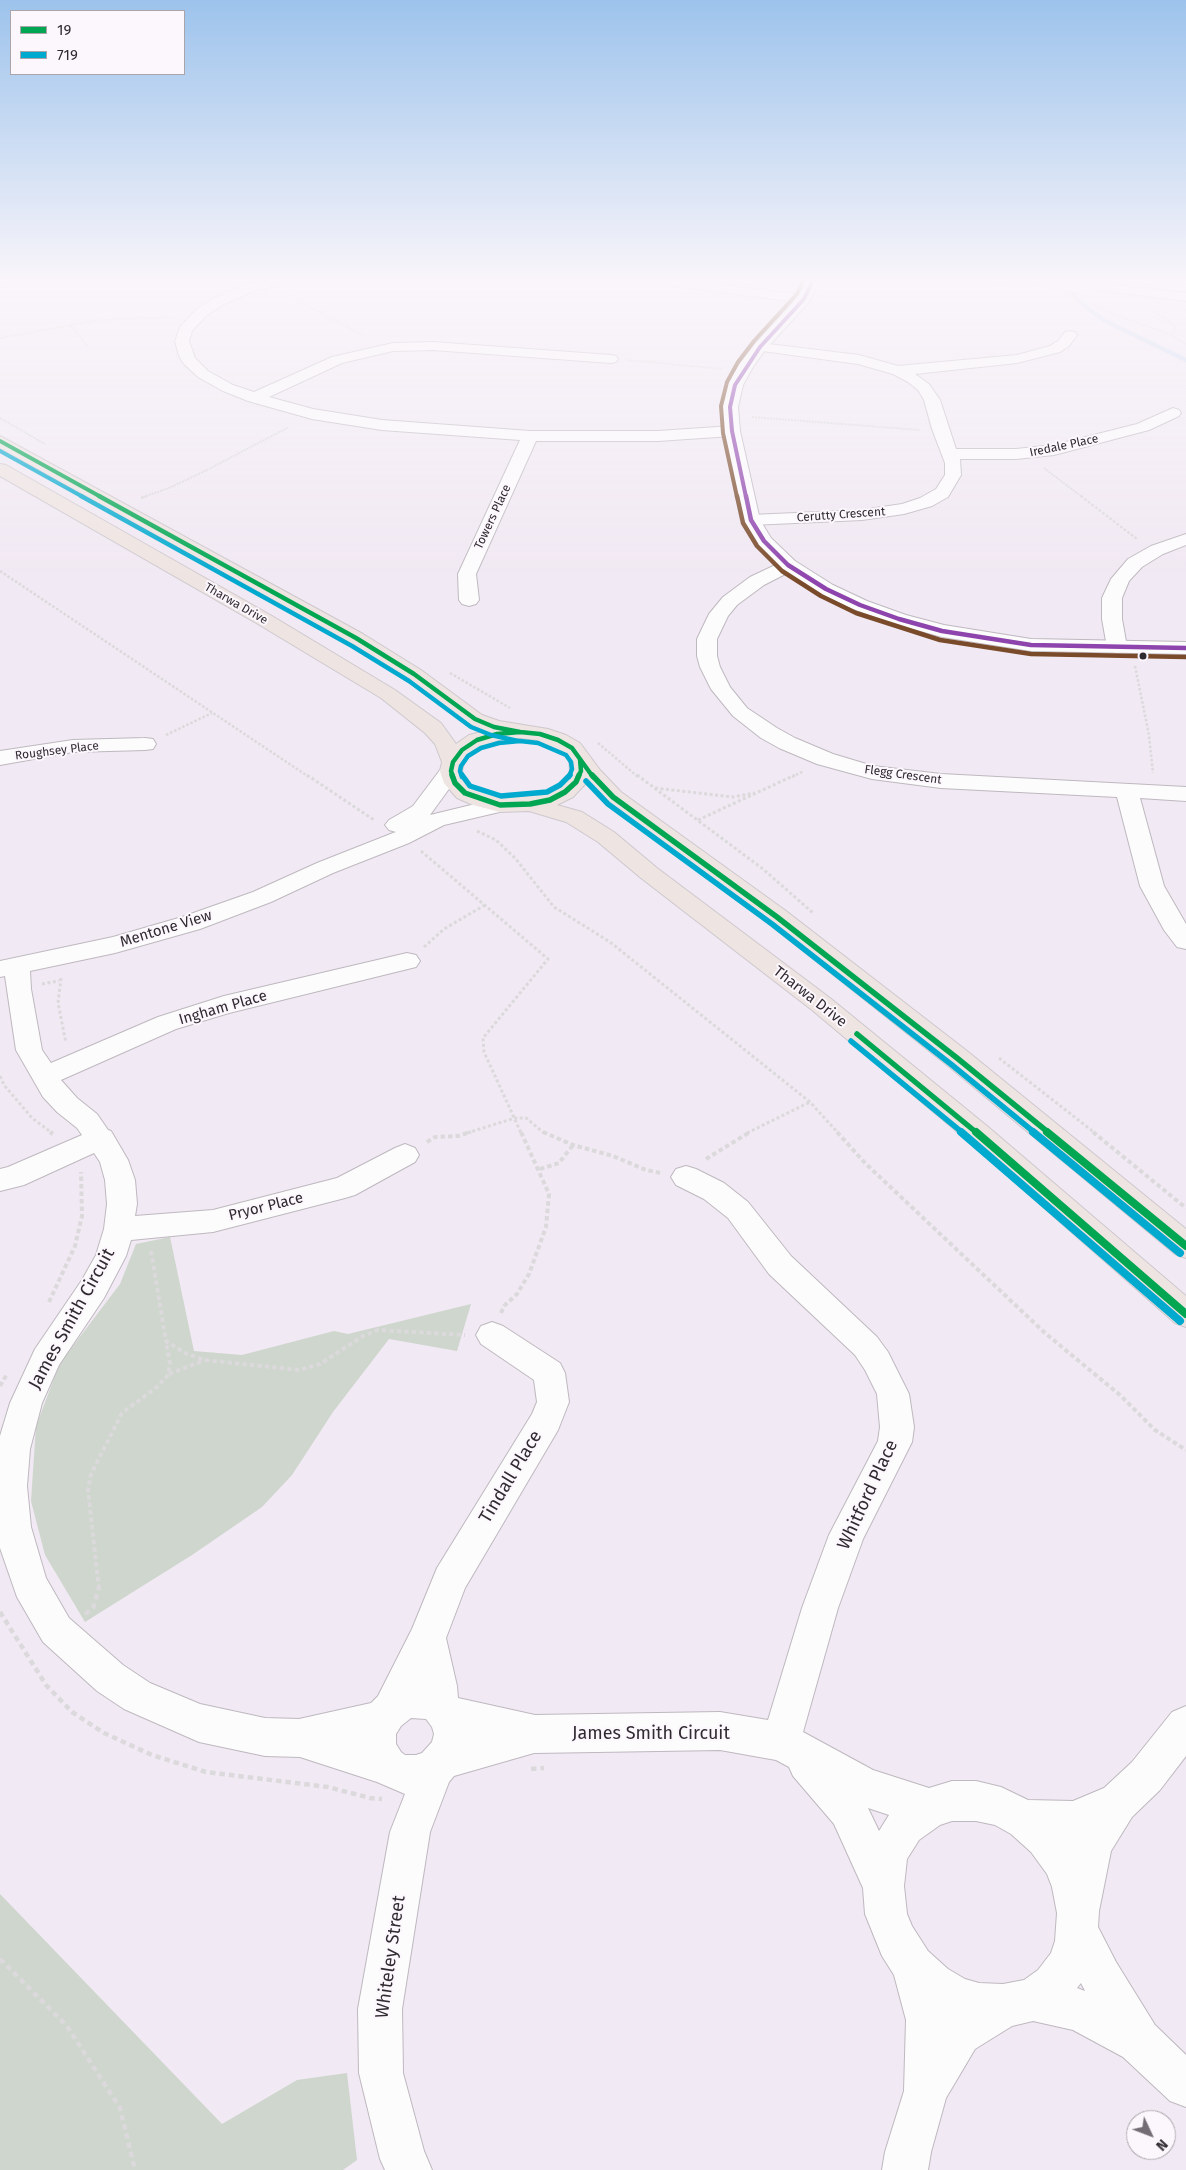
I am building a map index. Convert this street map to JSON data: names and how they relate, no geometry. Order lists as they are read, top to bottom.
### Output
{
  "streets": {
    "main road": ["Tharwa Drive"],
    "street": [
      "Iredale Place",
      "Cerutty Crescent",
      "Towers Place",
      "Roughsey Place",
      "Flegg Crescent",
      "Mentone View",
      "Ingham Place",
      "Pryor Place",
      "James Smith Circuit",
      "Tindall Place",
      "Whitford Place",
      "Whiteley Street"
    ]
  },
  "crossings": [
    ["Iredale Place", "Cerutty Crescent"],
    ["Tharwa Drive", "Mentone View"],
    ["Mentone View", "James Smith Circuit"],
    ["Ingham Place", "James Smith Circuit"],
    ["Pryor Place", "James Smith Circuit"],
    ["James Smith Circuit", "Tindall Place"],
    ["James Smith Circuit", "Whitford Place"],
    ["James Smith Circuit", "Whiteley Street"],
    ["Tindall Place", "Whiteley Street"]
  ],
  "lines": ["transit line 19", "transit line 719"],
  "legend": ["19", "719"],
  "north": "bottom right"
}
